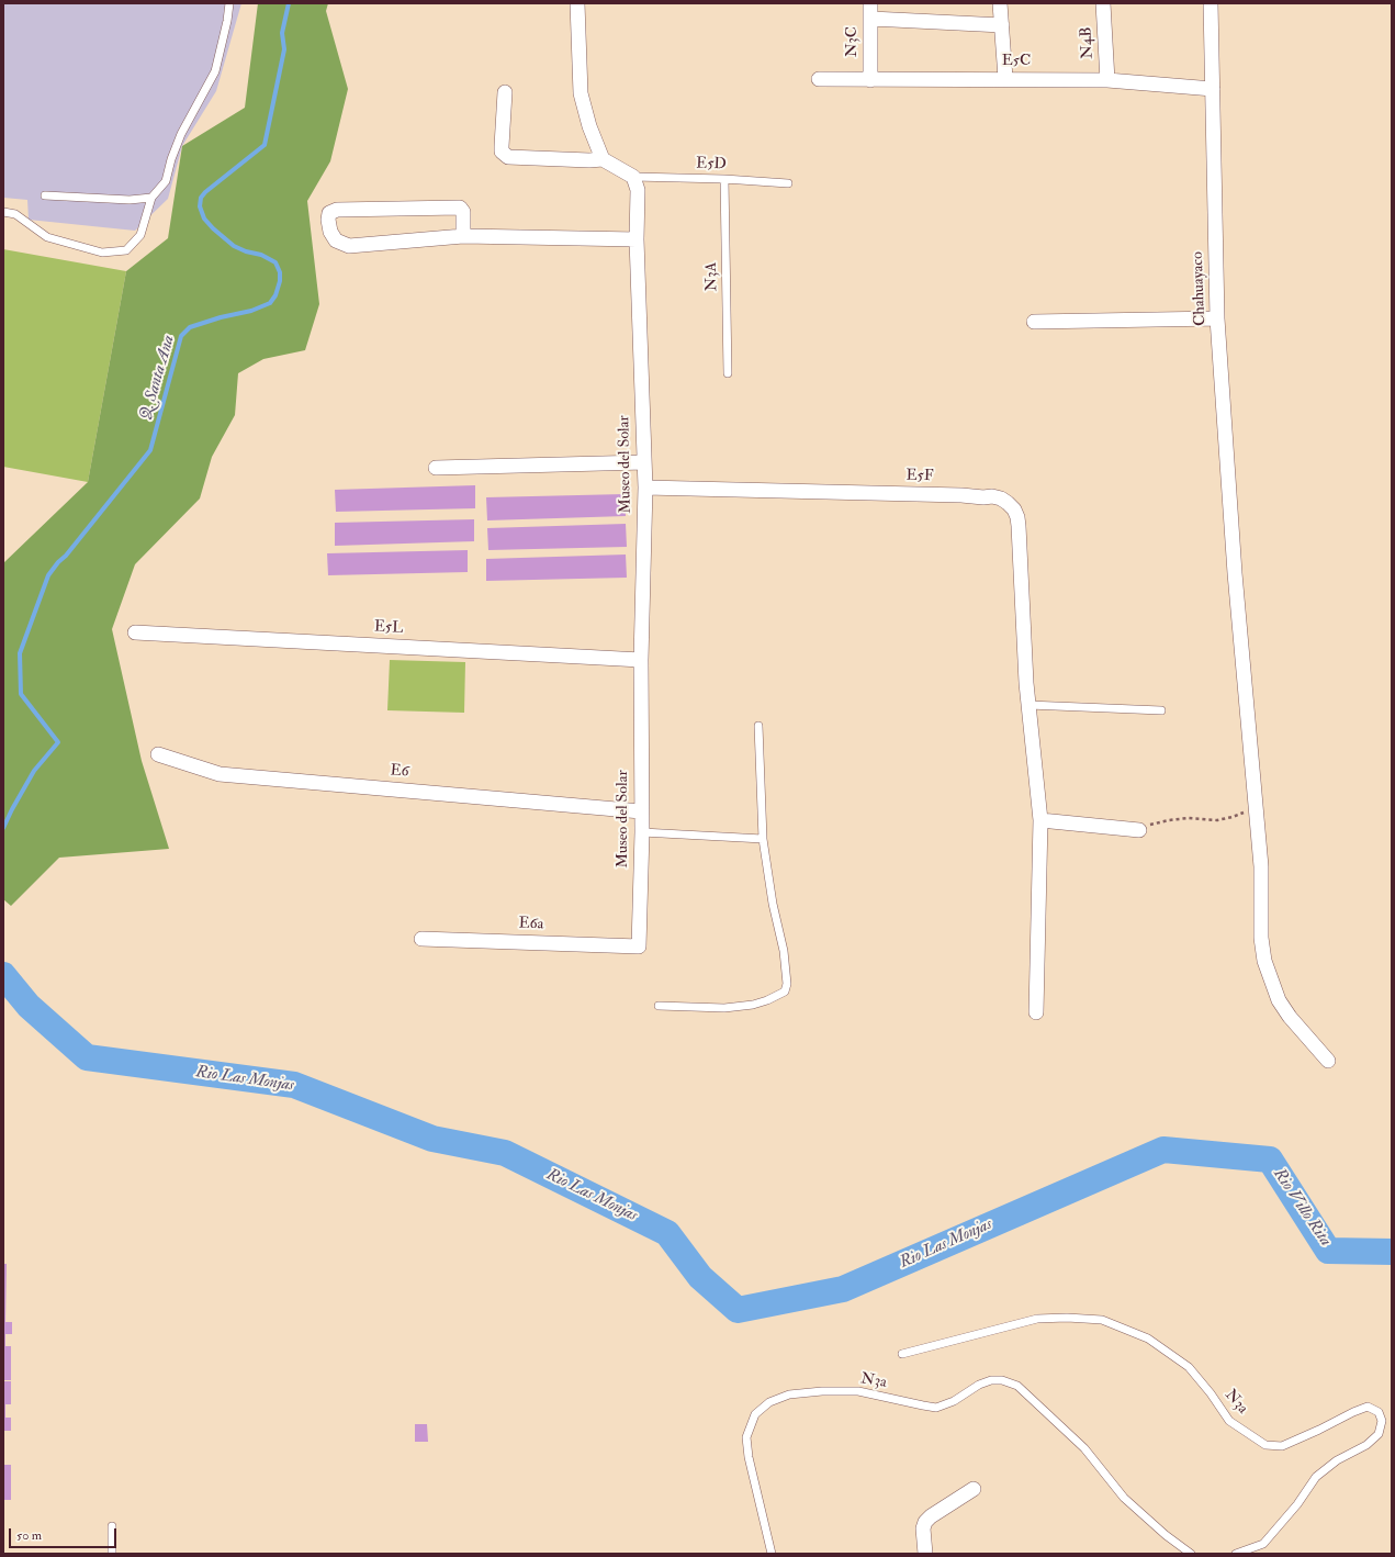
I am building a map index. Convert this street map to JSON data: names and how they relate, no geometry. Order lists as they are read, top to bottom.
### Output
{
  "streets": {
    "street": [
      "N3C",
      "N4B",
      "E5C",
      "Chahuayaco",
      "Museo del Solar",
      "E5F",
      "E5L",
      "E6",
      "E6a"
    ],
    "lane": ["E5D", "N3A", "N3a"]
  },
  "crossings": [
    ["N3C", "E5C"],
    ["N4B", "E5C"],
    ["E5C", "Chahuayaco"],
    ["E5D", "N3A"],
    ["E5D", "Museo del Solar"],
    ["Museo del Solar", "E5F"],
    ["Museo del Solar", "E5L"],
    ["Museo del Solar", "E6"],
    ["Museo del Solar", "E6a"]
  ],
  "water": ["Q. Santa Ana", "Rio Las Monjas", "Rio Villo Rita"],
  "scale_bar": "50 m"
}
